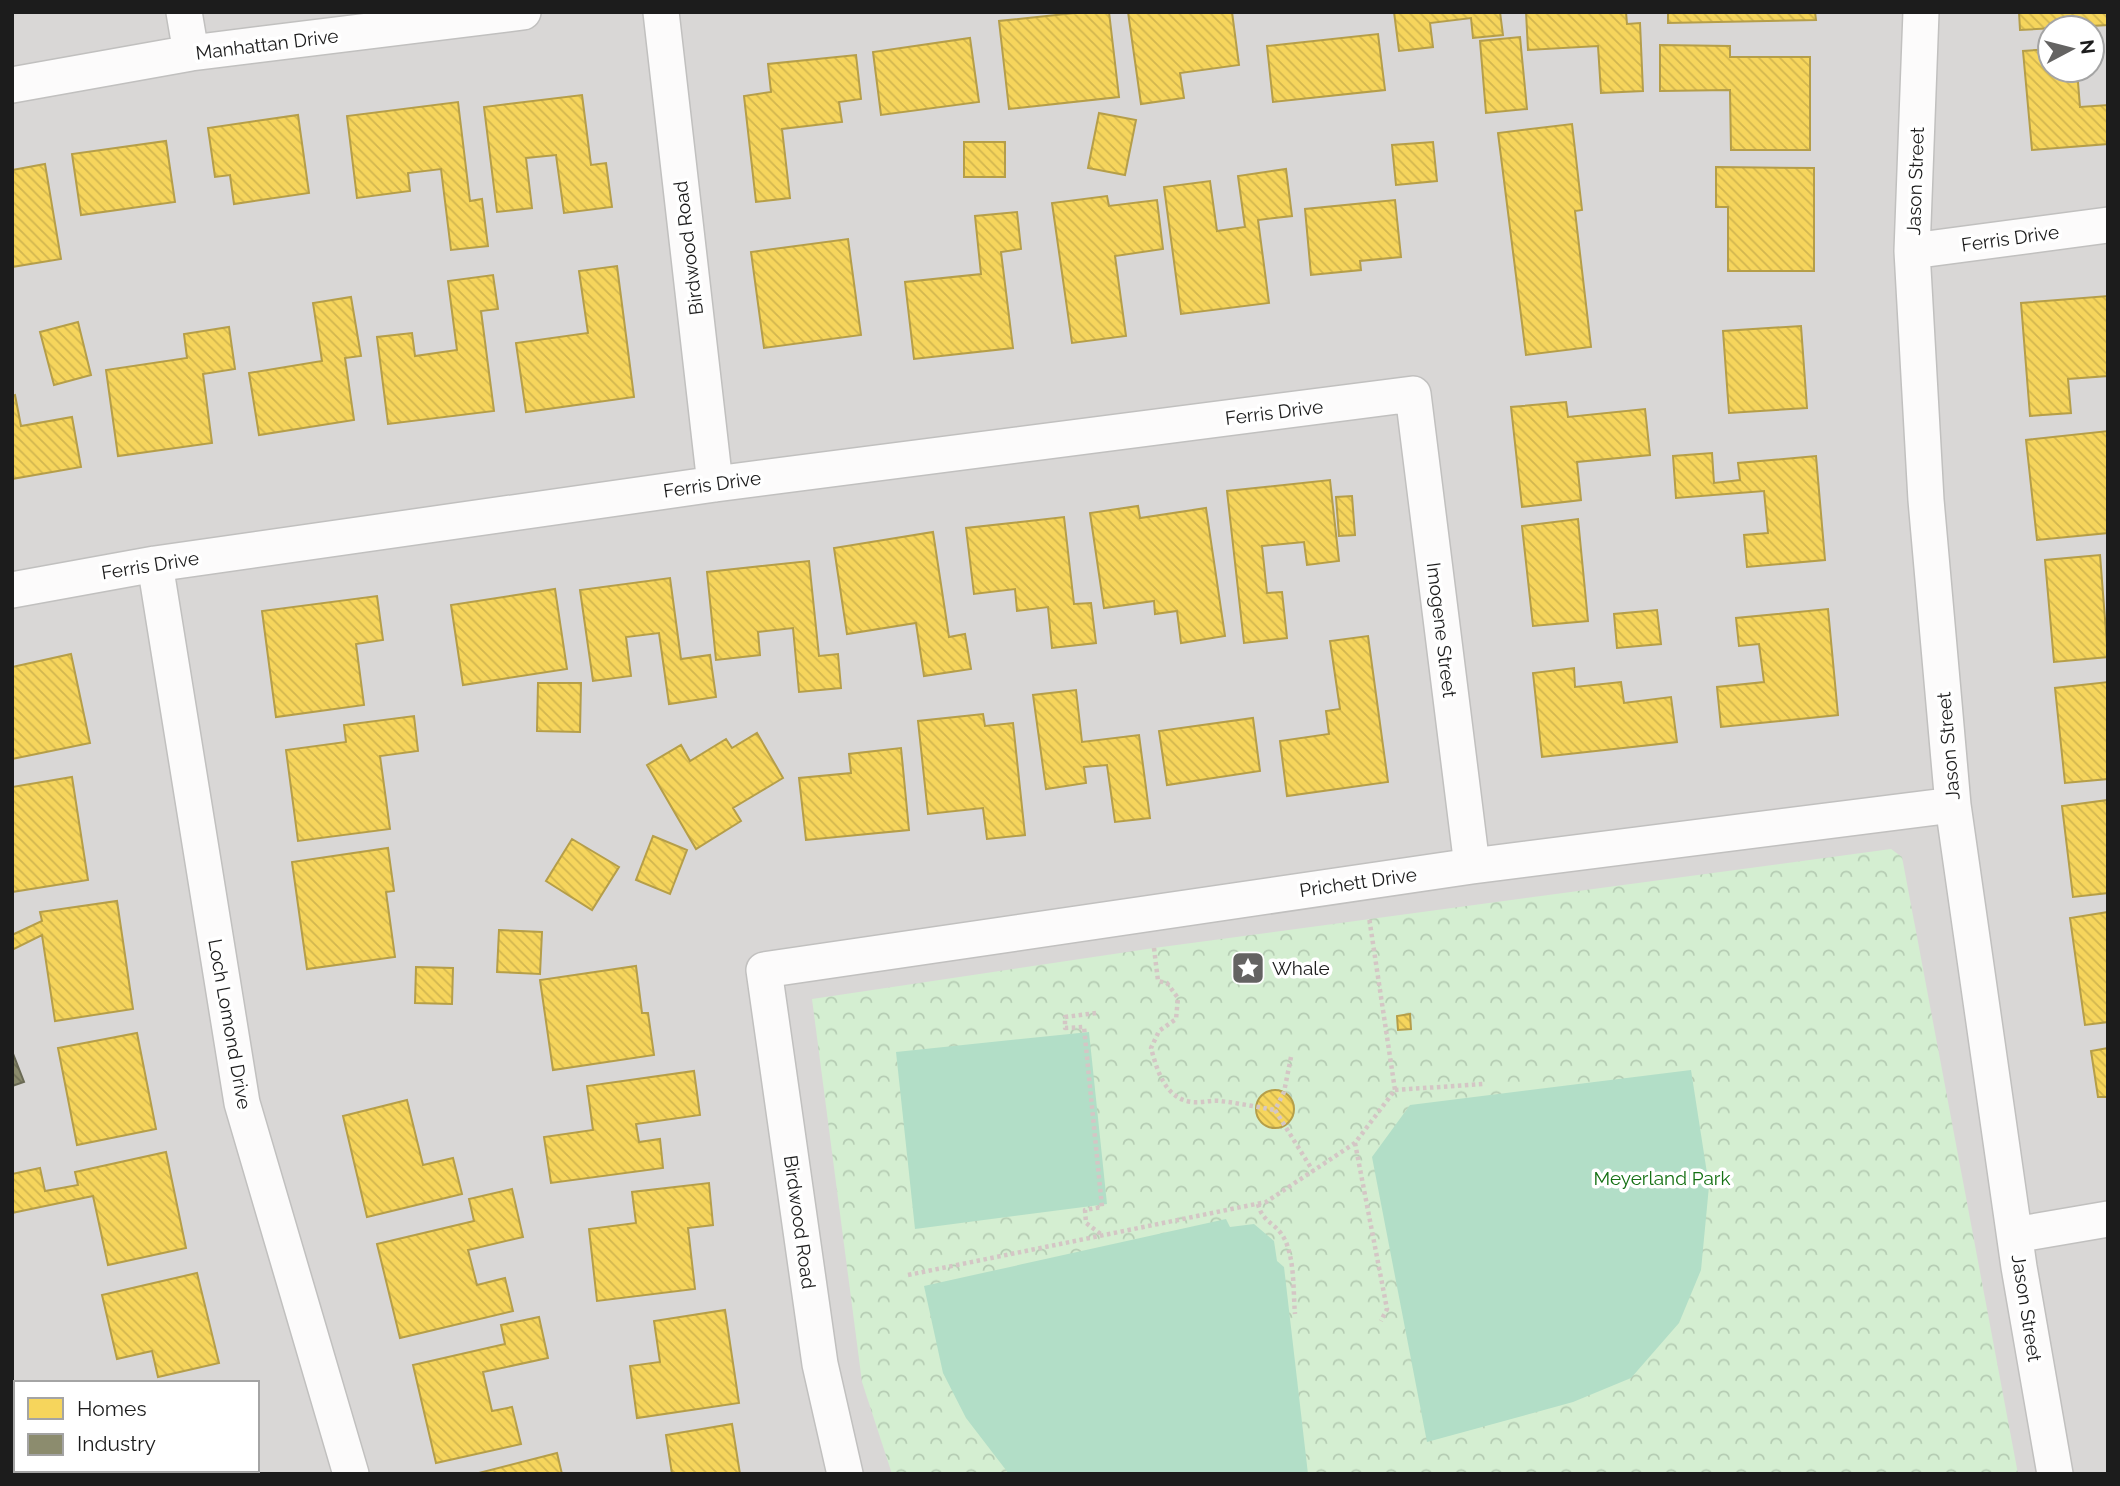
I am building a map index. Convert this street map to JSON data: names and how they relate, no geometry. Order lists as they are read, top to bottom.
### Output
{
  "streets": {
    "street": [
      "Manhattan Drive",
      "Jason Street",
      "Ferris Drive",
      "Birdwood Road",
      "Imogene Street",
      "Prichett Drive",
      "Loch Lomond Drive"
    ]
  },
  "crossings": [
    ["Jason Street", "Ferris Drive"],
    ["Jason Street", "Prichett Drive"],
    ["Ferris Drive", "Birdwood Road"],
    ["Ferris Drive", "Imogene Street"],
    ["Ferris Drive", "Loch Lomond Drive"],
    ["Birdwood Road", "Prichett Drive"],
    ["Imogene Street", "Prichett Drive"]
  ],
  "parks": ["Meyerland Park"],
  "places": {
    "place": ["Whale"]
  },
  "legend": ["Homes", "Industry"],
  "north": "right"
}
